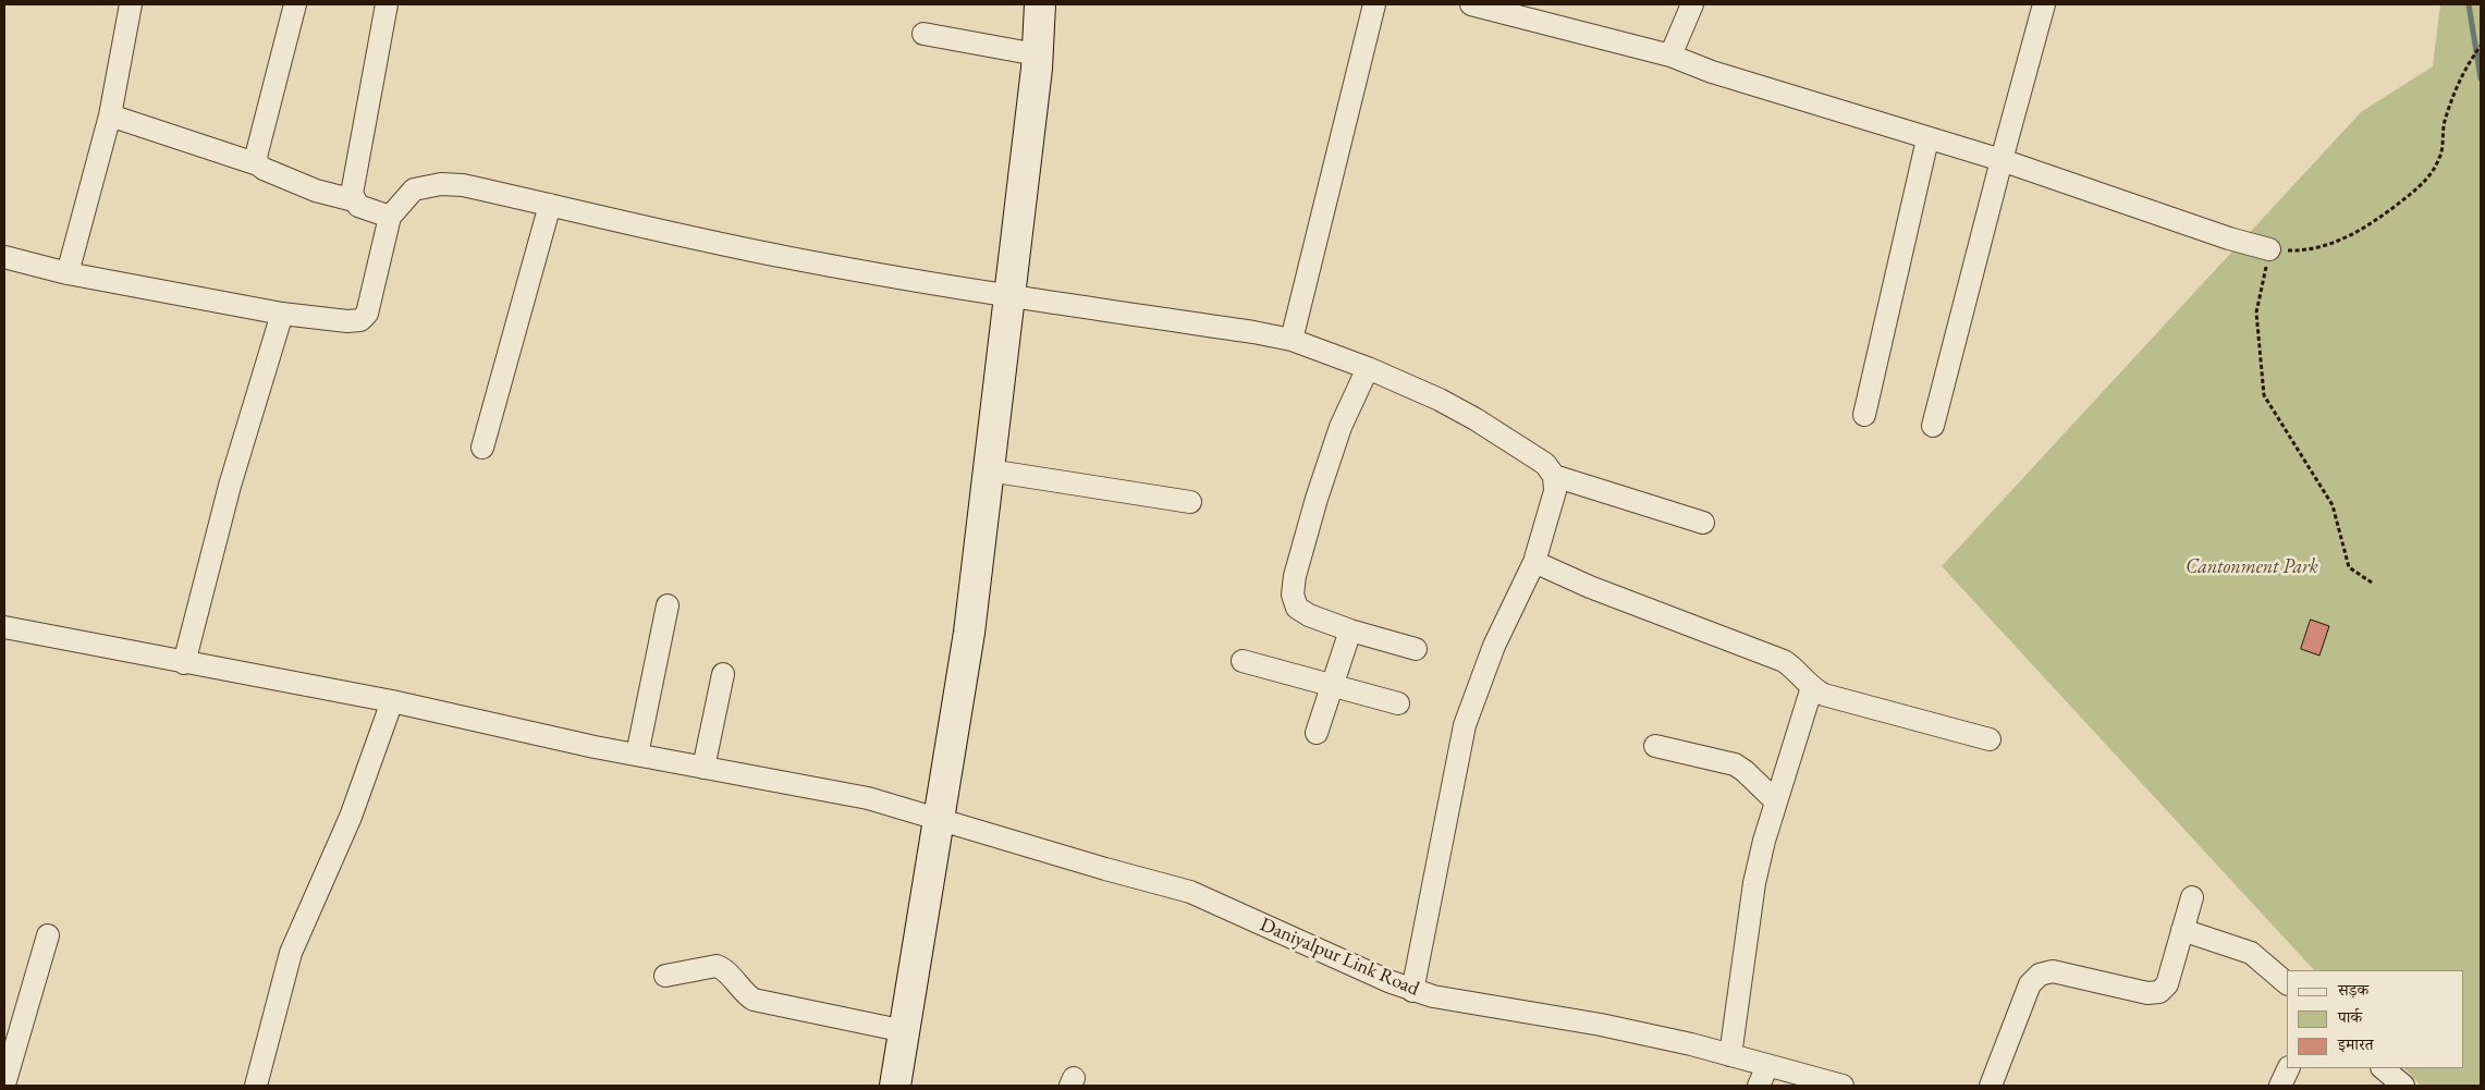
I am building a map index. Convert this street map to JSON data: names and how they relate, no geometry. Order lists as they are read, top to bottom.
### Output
{
  "streets": {
    "street": ["Daniyalpur Link Road"]
  },
  "parks": ["Cantonment Park"],
  "legend": ["सड़क", "पार्क", "इमारत"]
}
